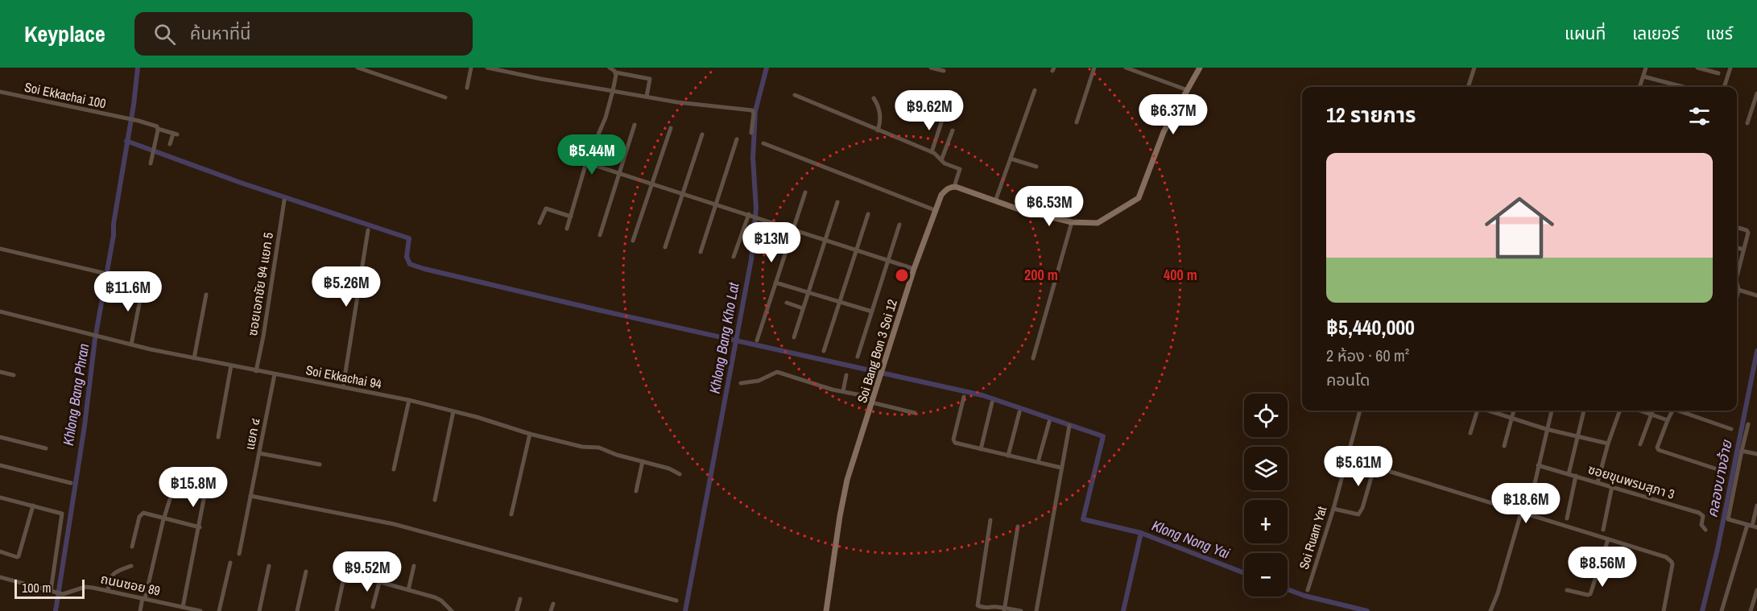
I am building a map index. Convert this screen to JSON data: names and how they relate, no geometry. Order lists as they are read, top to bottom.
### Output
{
  "streets": {
    "street": [
      "Soi Ekkachai 100",
      "ซอยเอกชัย 94 แยก 5",
      "Soi Bang Bon 3 Soi 12",
      "Soi Ekkachai 94",
      "แยก ๔",
      "ซอยขุนพรมสุภา 3",
      "Soi Ruam Yat",
      "ถนนซอย 89"
    ]
  },
  "crossings": [
    ["ซอยเอกชัย 94 แยก 5", "Soi Ekkachai 94"],
    ["Soi Ekkachai 94", "แยก ๔"]
  ],
  "water": [
    "Khlong Bang Kho Lat",
    "Khlong Bang Phran",
    "คลองบางอ้าย",
    "Klong Nong Yai"
  ],
  "scale_bar": "100 m",
  "page": {
    "header": "Keyplace",
    "search": "ค้นหาที่นี่",
    "nav": ["แผนที่", "เลเยอร์", "แชร์"],
    "heading": "12 รายการ",
    "price": [
      "฿9.62M",
      "฿6.37M",
      "฿5.44M",
      "฿6.53M",
      "฿13M",
      "฿5.26M",
      "฿11.6M",
      "฿5.61M",
      "฿15.8M",
      "฿18.6M",
      "฿8.56M",
      "฿9.52M"
    ],
    "list": [
      {
        "name": "฿5,440,000",
        "note": "2 ห้อง · 60 m² · คอนโด"
      }
    ],
    "map_buttons": ["+", "−"],
    "scale": "100 m"
  },
  "rings": ["200 m", "400 m"]
}
